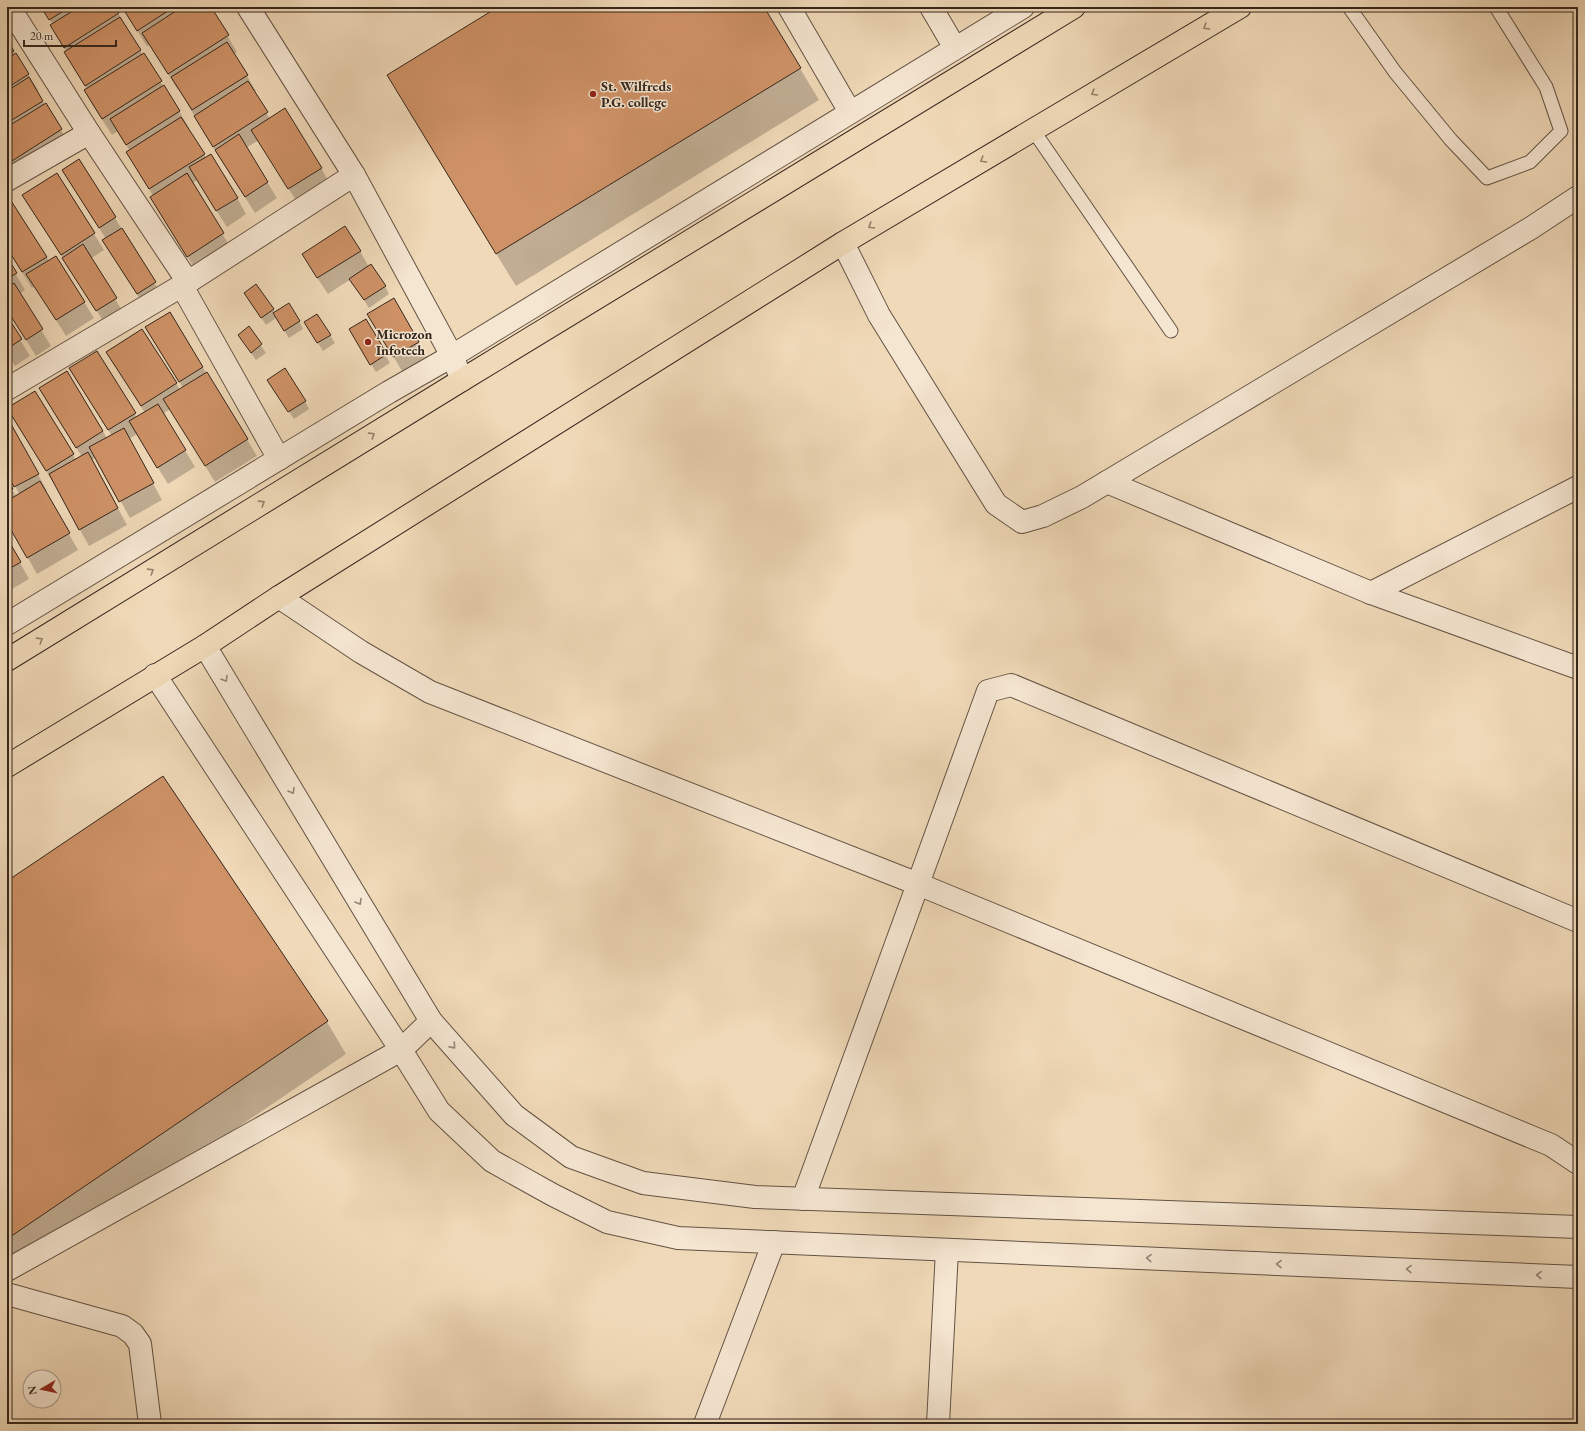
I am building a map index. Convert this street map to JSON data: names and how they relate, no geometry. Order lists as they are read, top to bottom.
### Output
{
  "places": ["St. Wilfreds P.G. college", "Microzon Infotech"],
  "scale_bar": "20 m",
  "north": "left"
}
